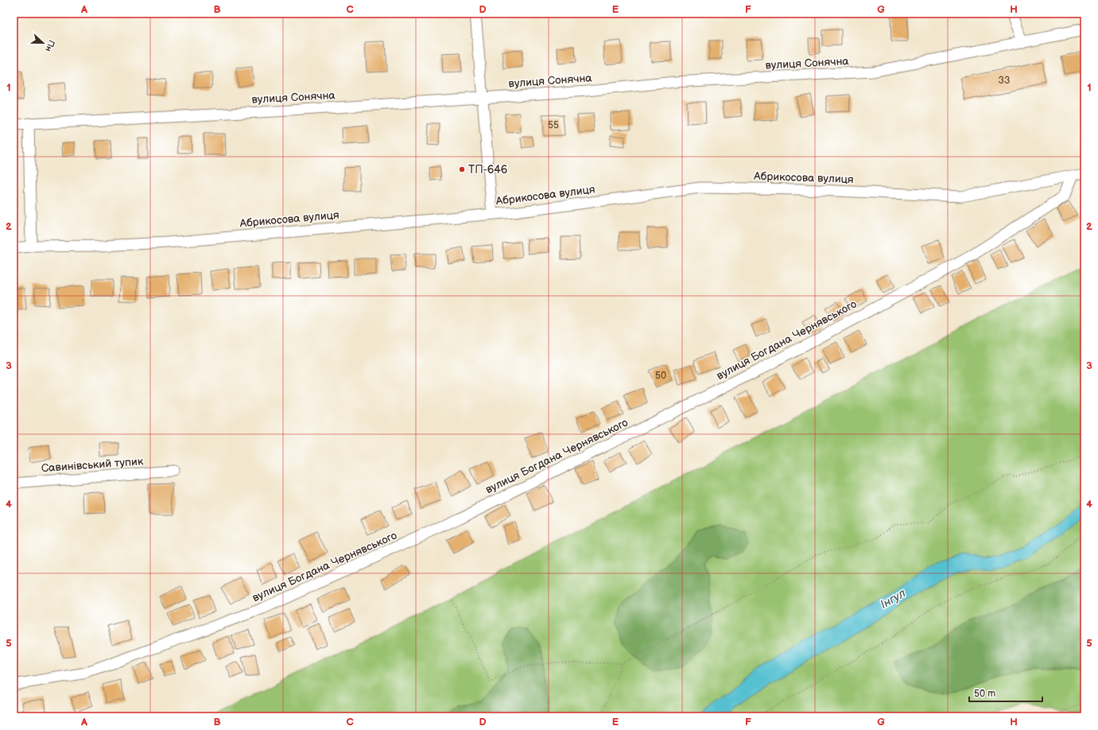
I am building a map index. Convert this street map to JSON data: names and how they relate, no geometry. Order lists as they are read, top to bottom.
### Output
{
  "streets": {
    "street": [
      "вулиця Сонячна",
      "Абрикосова вулиця",
      "вулиця Богдана Чернявського",
      "Савинівський тупик"
    ]
  },
  "crossings": [
    ["Абрикосова вулиця", "вулиця Богдана Чернявського"]
  ],
  "water": ["Інгул"],
  "places": ["ТП-646"],
  "house_numbers": ["33", "55", "50"],
  "scale_bar": "50 m",
  "north": "right",
  "grid": {
    "columns": [
      "A",
      "B",
      "C",
      "D",
      "E",
      "F",
      "G",
      "H"
    ],
    "rows": [
      "1",
      "2",
      "3",
      "4",
      "5"
    ]
  }
}
